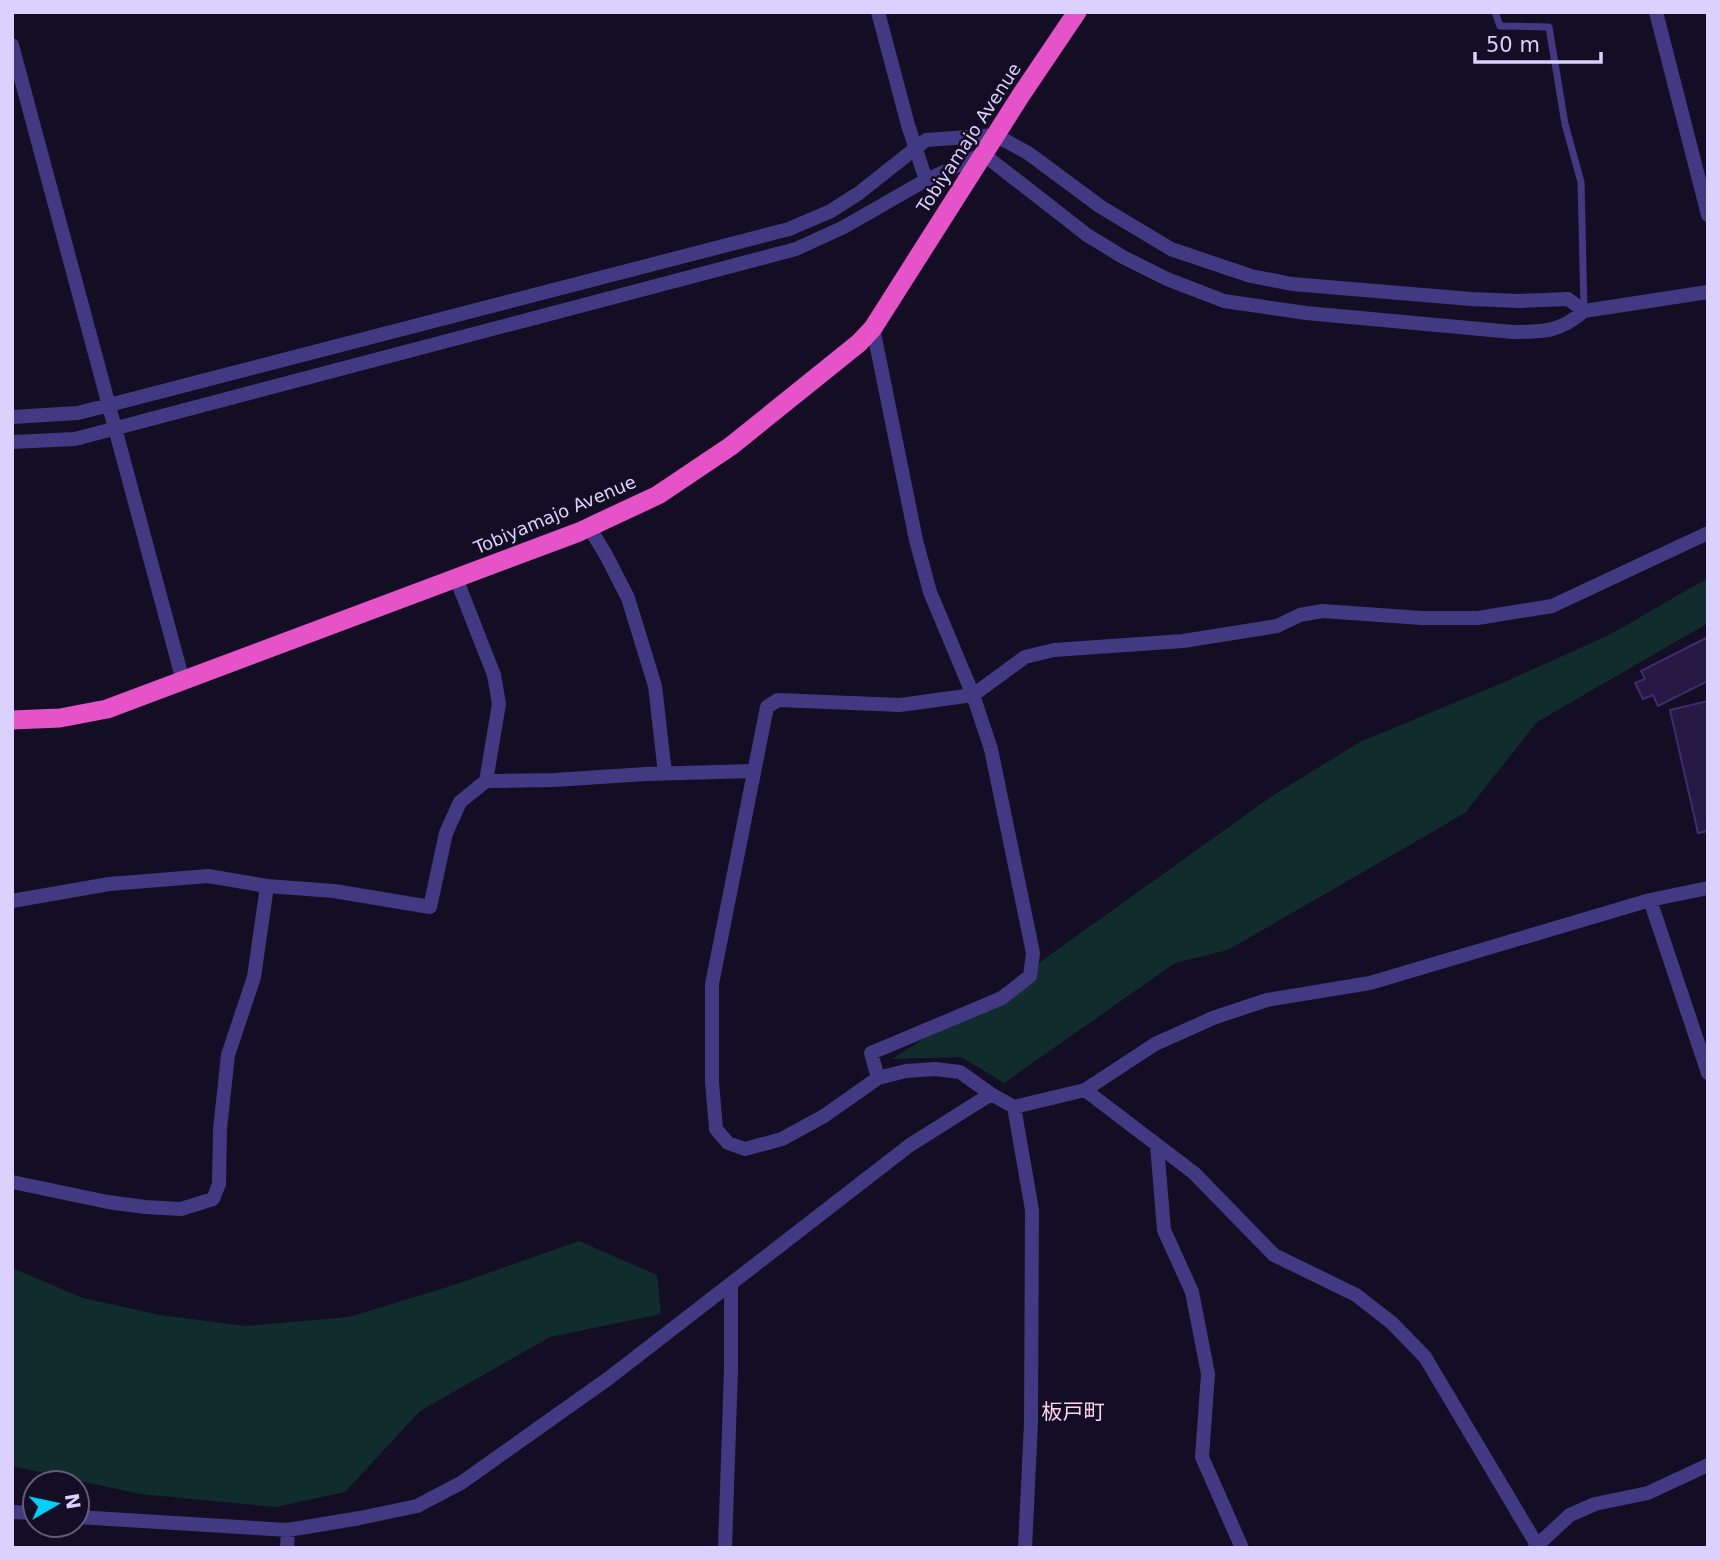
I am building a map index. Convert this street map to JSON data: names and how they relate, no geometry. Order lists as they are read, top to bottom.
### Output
{
  "streets": {
    "highway": ["Tobiyamajo Avenue"]
  },
  "districts": ["板戸町"],
  "scale_bar": "50 m",
  "north": "right"
}
